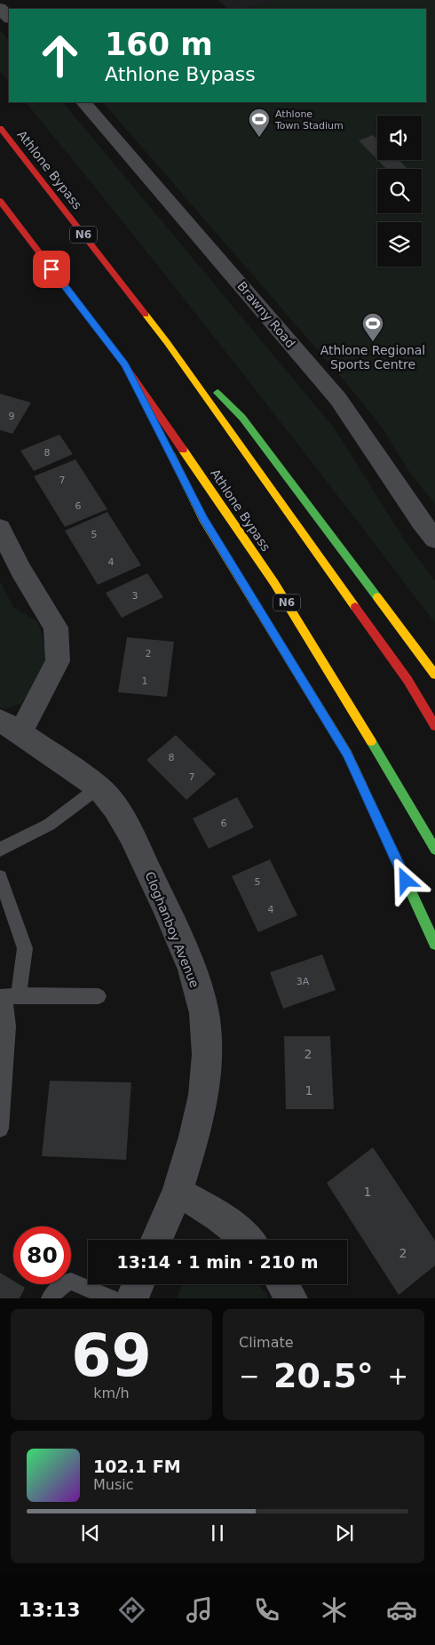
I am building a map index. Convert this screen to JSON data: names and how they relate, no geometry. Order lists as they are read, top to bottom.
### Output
{
  "streets": {
    "highway": ["Athlone Bypass", "N6"],
    "street": ["Brawny Road", "Cloghanboy Avenue"]
  },
  "crossings": [
    ["Athlone Bypass", "N6"]
  ],
  "places": {
    "sports": ["Athlone Town Stadium", "Athlone Regional Sports Centre"]
  },
  "house_numbers": [
    "9",
    "8",
    "7",
    "6",
    "5",
    "4",
    "3",
    "2",
    "1",
    "8",
    "7",
    "6",
    "5",
    "4",
    "3A",
    "2",
    "1",
    "1",
    "2"
  ],
  "page": {
    "turn": ["160 m", "Athlone Bypass"],
    "limit": "80",
    "trip": "13:14 · 1 min · 210 m",
    "tile": [
      ["69", "km/h"],
      "Climate"
    ],
    "heat": ["−", "20.5°", "+"],
    "song": ["102.1 FM", "Music"],
    "tabs": "13:13"
  }
}
